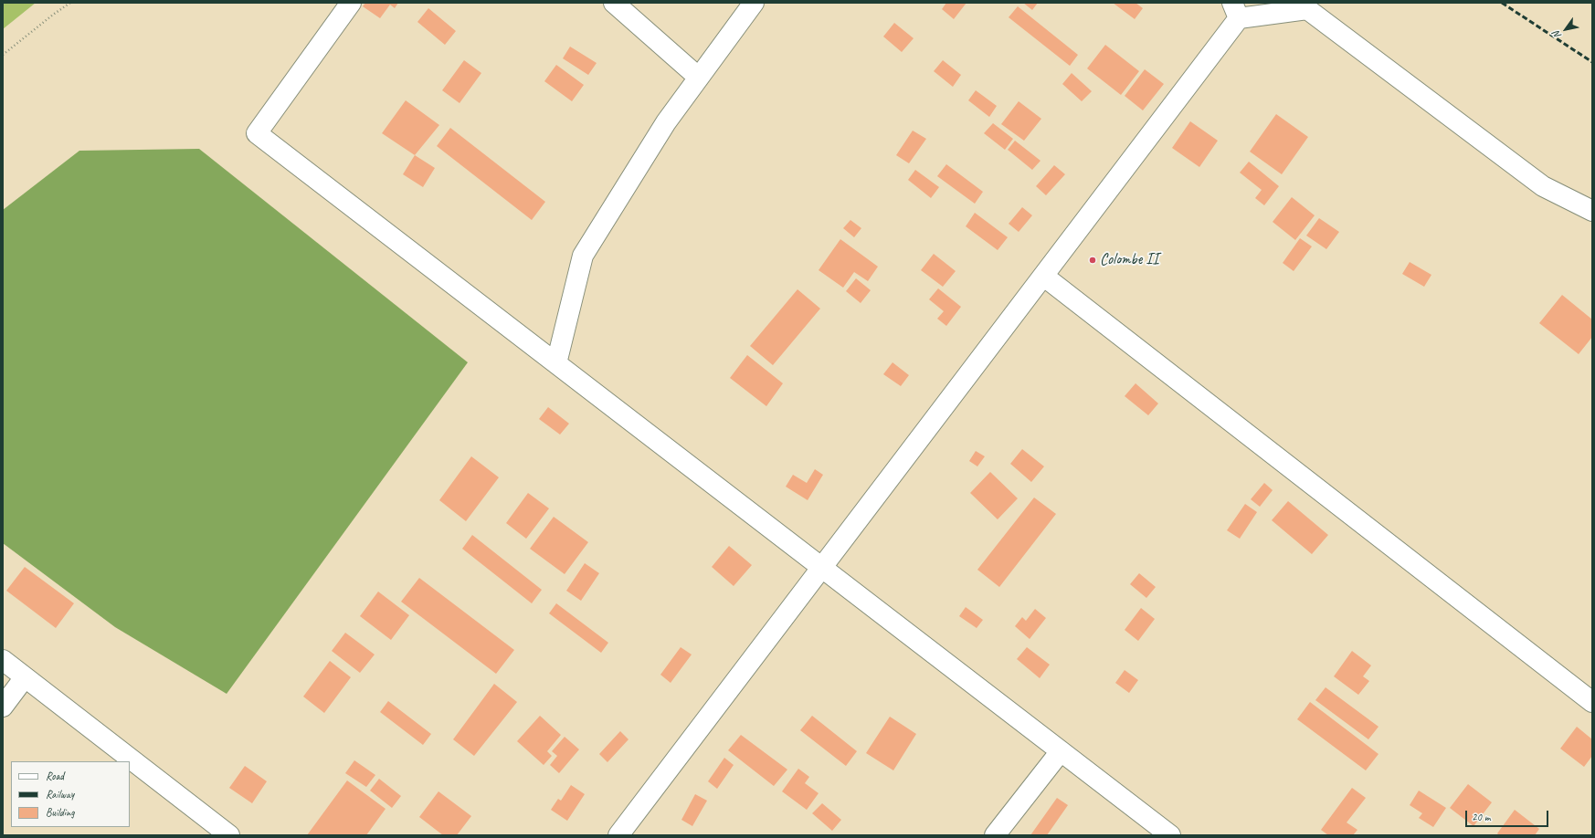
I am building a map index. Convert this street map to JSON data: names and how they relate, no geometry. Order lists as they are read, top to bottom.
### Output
{
  "places": ["Colombe II"],
  "legend": ["Road", "Railway", "Building"],
  "scale_bar": "20 m",
  "north": "bottom left"
}
